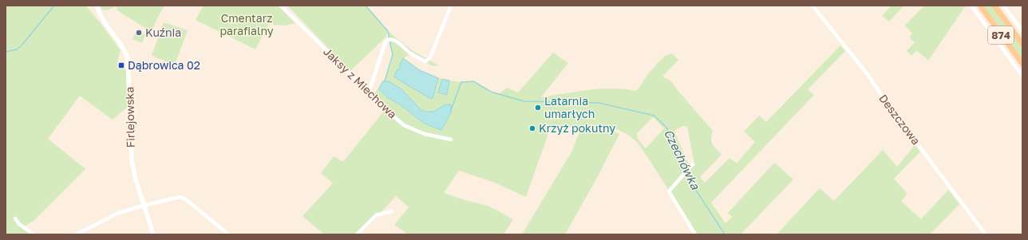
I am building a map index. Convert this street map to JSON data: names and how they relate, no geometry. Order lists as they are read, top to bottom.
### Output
{
  "streets": {
    "main road": ["874"],
    "street": ["Jaksy z Miechowa", "Firlejowska", "Deszczowa"]
  },
  "water": ["Czechówka"],
  "parks": ["Cmentarz parafialny"],
  "places": {
    "other": ["Kuźnia", "Latarnia umarłych", "Krzyż pokutny"],
    "transit": ["Dąbrowica 02"]
  }
}
